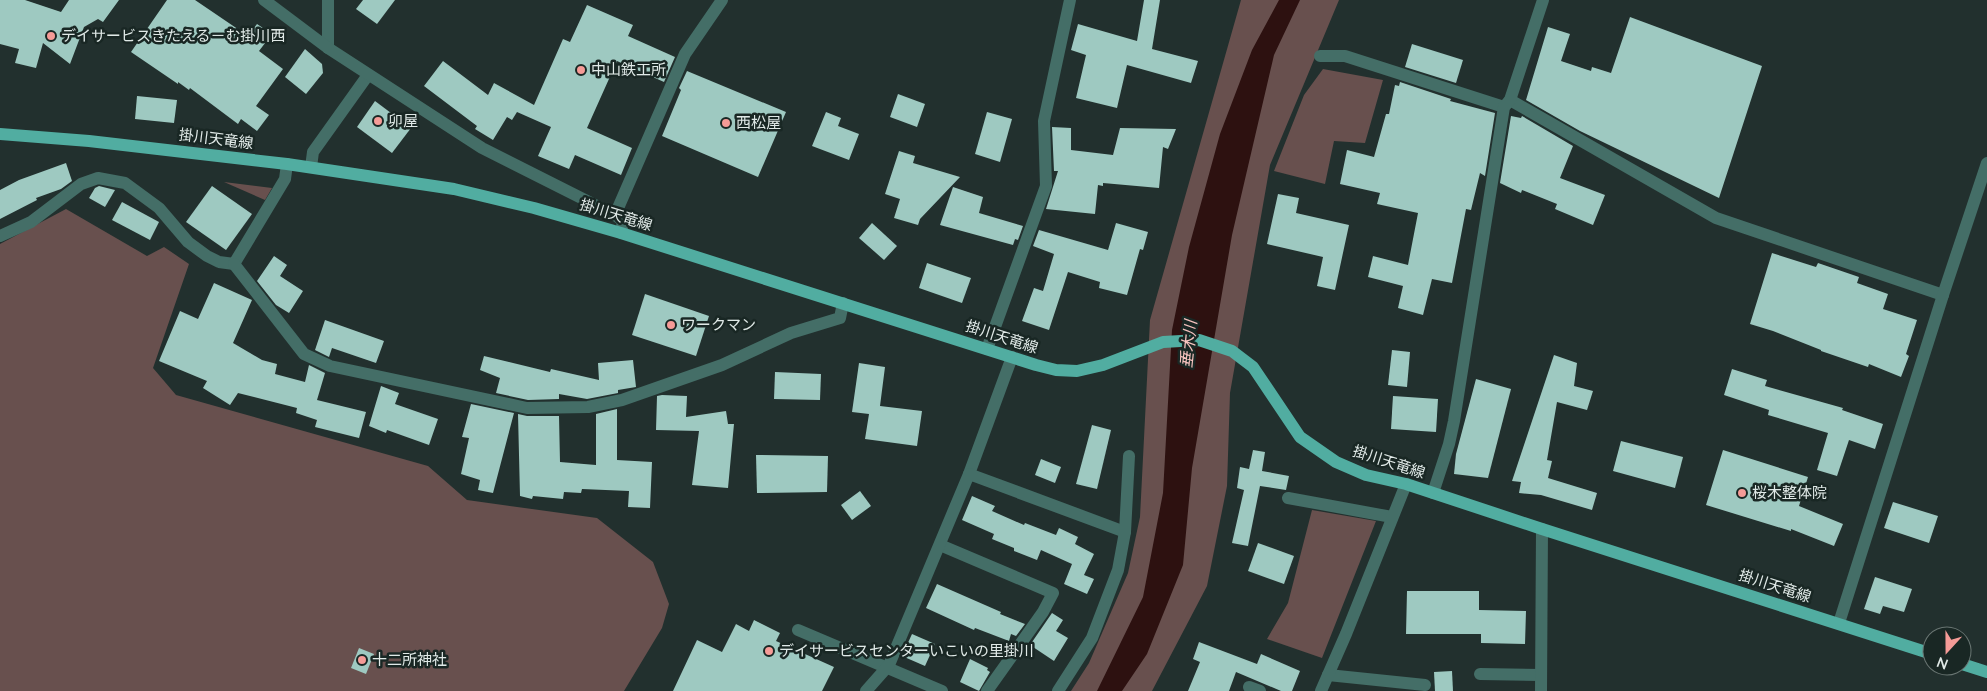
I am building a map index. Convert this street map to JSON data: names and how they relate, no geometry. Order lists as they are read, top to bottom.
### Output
{
  "streets": {
    "main road": ["掛川天竜線"]
  },
  "water": ["垂木川"],
  "places": [
    "デイサービスきたえる－む掛川西",
    "中山鉄工所",
    "卯屋",
    "西松屋",
    "ワークマン",
    "桜木整体院",
    "デイサービスセンターいこいの里掛川",
    "十二所神社"
  ],
  "north": "bottom"
}
